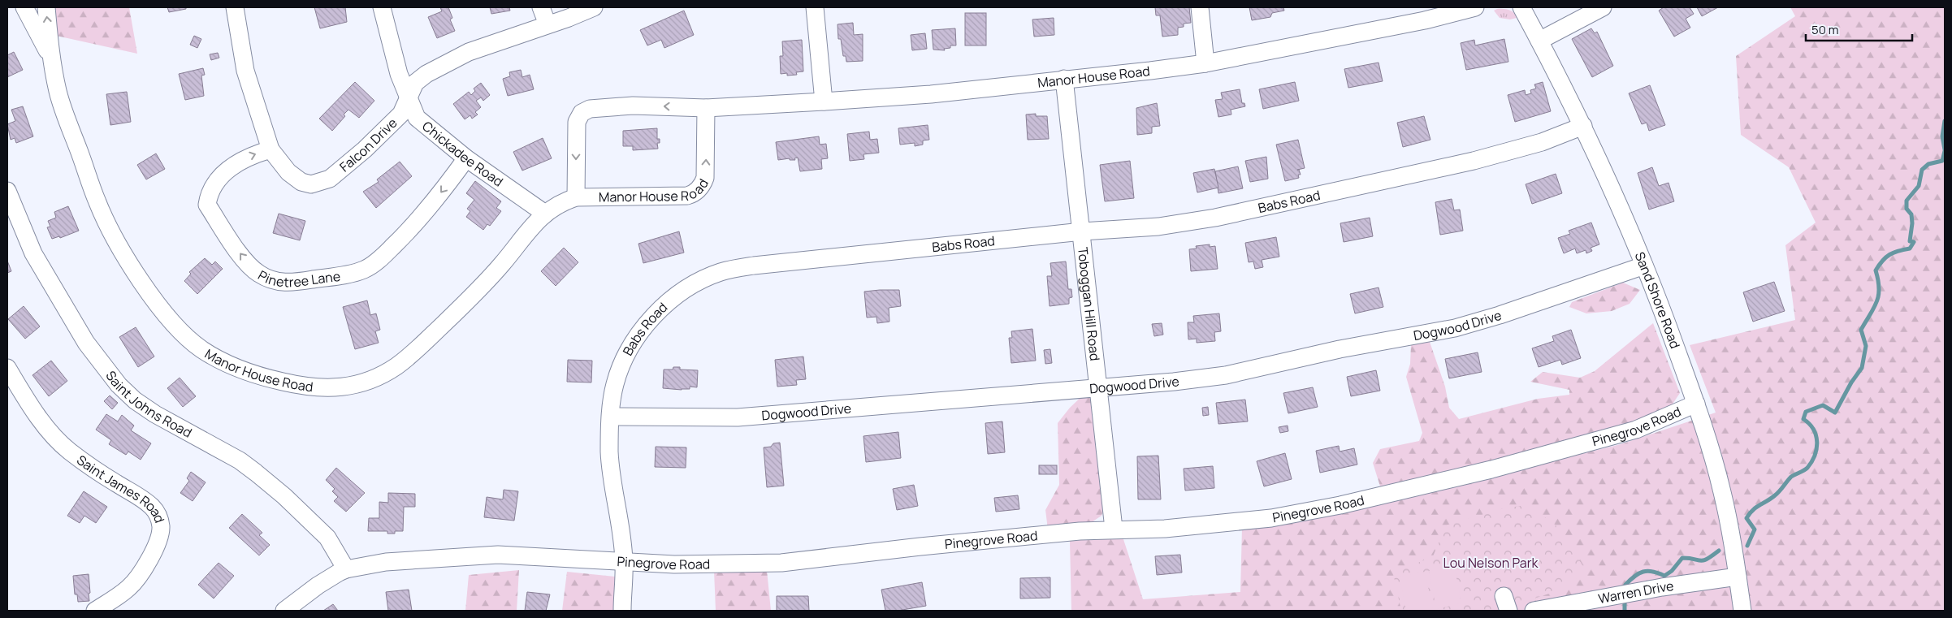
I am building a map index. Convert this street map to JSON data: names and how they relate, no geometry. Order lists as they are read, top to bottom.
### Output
{
  "streets": {
    "street": [
      "Manor House Road",
      "Falcon Drive",
      "Chickadee Road",
      "Babs Road",
      "Pinetree Lane",
      "Sand Shore Road",
      "Toboggan Hill Road",
      "Dogwood Drive",
      "Saint Johns Road",
      "Pinegrove Road",
      "Saint James Road",
      "Warren Drive"
    ]
  },
  "crossings": [
    ["Manor House Road", "Chickadee Road"],
    ["Manor House Road", "Toboggan Hill Road"],
    ["Falcon Drive", "Chickadee Road"],
    ["Falcon Drive", "Pinetree Lane"],
    ["Chickadee Road", "Pinetree Lane"],
    ["Babs Road", "Sand Shore Road"],
    ["Babs Road", "Toboggan Hill Road"],
    ["Babs Road", "Dogwood Drive"],
    ["Babs Road", "Pinegrove Road"],
    ["Sand Shore Road", "Dogwood Drive"],
    ["Sand Shore Road", "Pinegrove Road"],
    ["Sand Shore Road", "Warren Drive"],
    ["Toboggan Hill Road", "Dogwood Drive"],
    ["Toboggan Hill Road", "Pinegrove Road"],
    ["Saint Johns Road", "Pinegrove Road"]
  ],
  "parks": ["Lou Nelson Park"],
  "scale_bar": "50 m"
}
